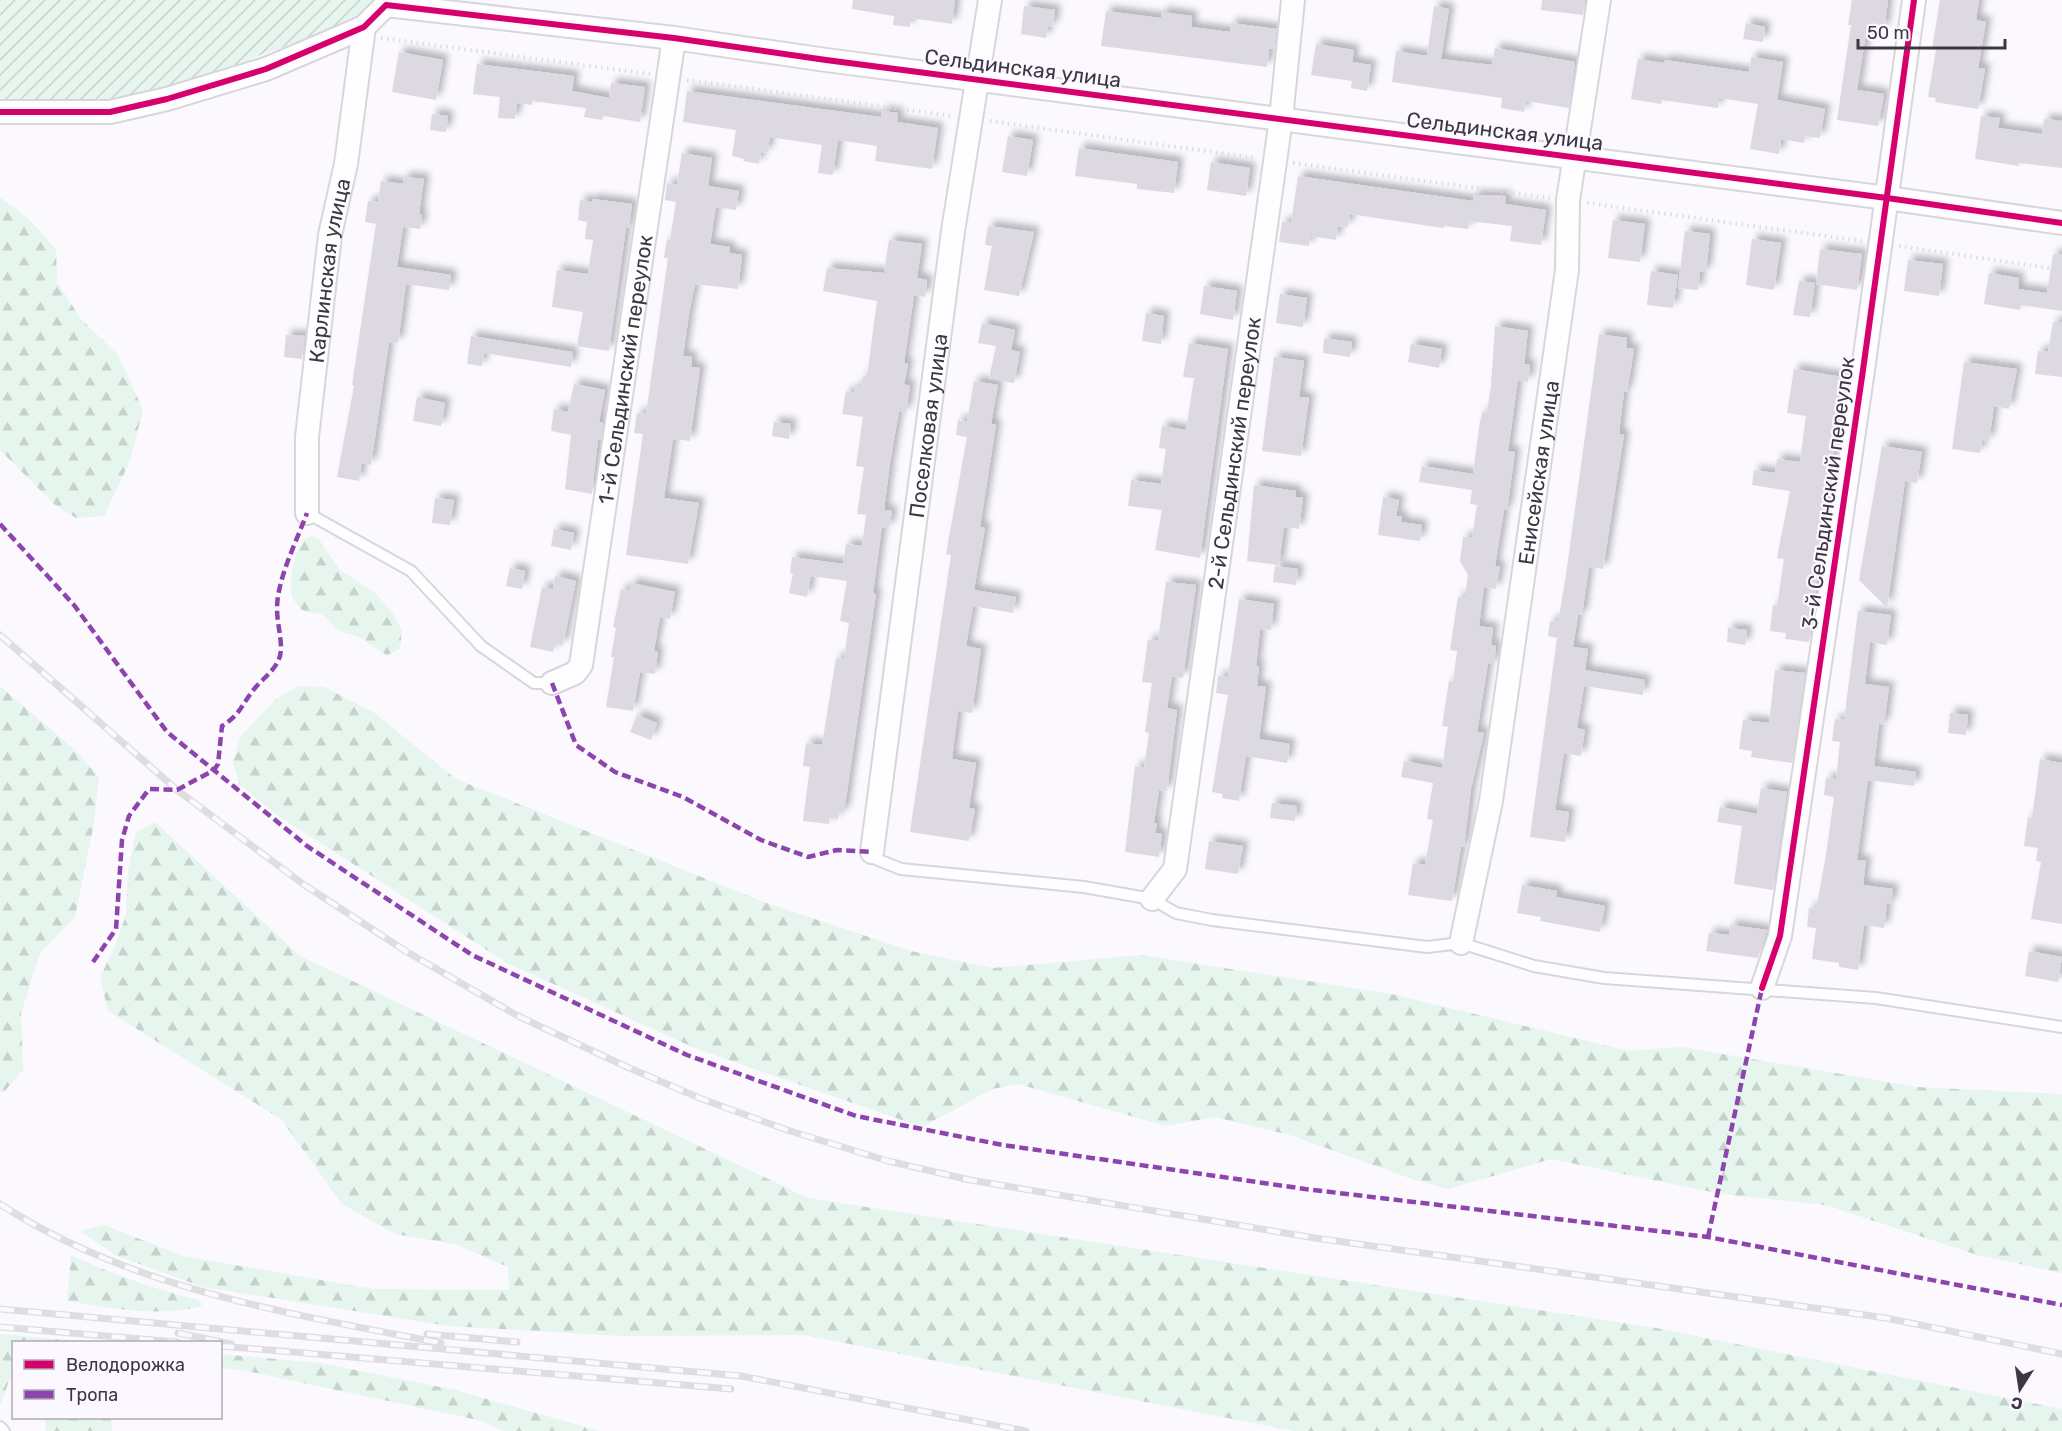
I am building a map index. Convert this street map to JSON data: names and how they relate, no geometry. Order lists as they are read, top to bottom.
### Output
{
  "streets": {
    "street": [
      "Сельдинская улица",
      "Карлинская улица",
      "1-й Сельдинский переулок",
      "Поселковая улица",
      "2-й Сельдинский переулок",
      "Енисейская улица",
      "3-й Сельдинский переулок"
    ]
  },
  "crossings": [
    ["Сельдинская улица", "Карлинская улица"],
    ["Сельдинская улица", "1-й Сельдинский переулок"],
    ["Сельдинская улица", "Поселковая улица"],
    ["Сельдинская улица", "2-й Сельдинский переулок"],
    ["Сельдинская улица", "Енисейская улица"],
    ["Сельдинская улица", "3-й Сельдинский переулок"]
  ],
  "legend": ["Велодорожка", "Тропа"],
  "scale_bar": "50 m",
  "north": "bottom"
}
